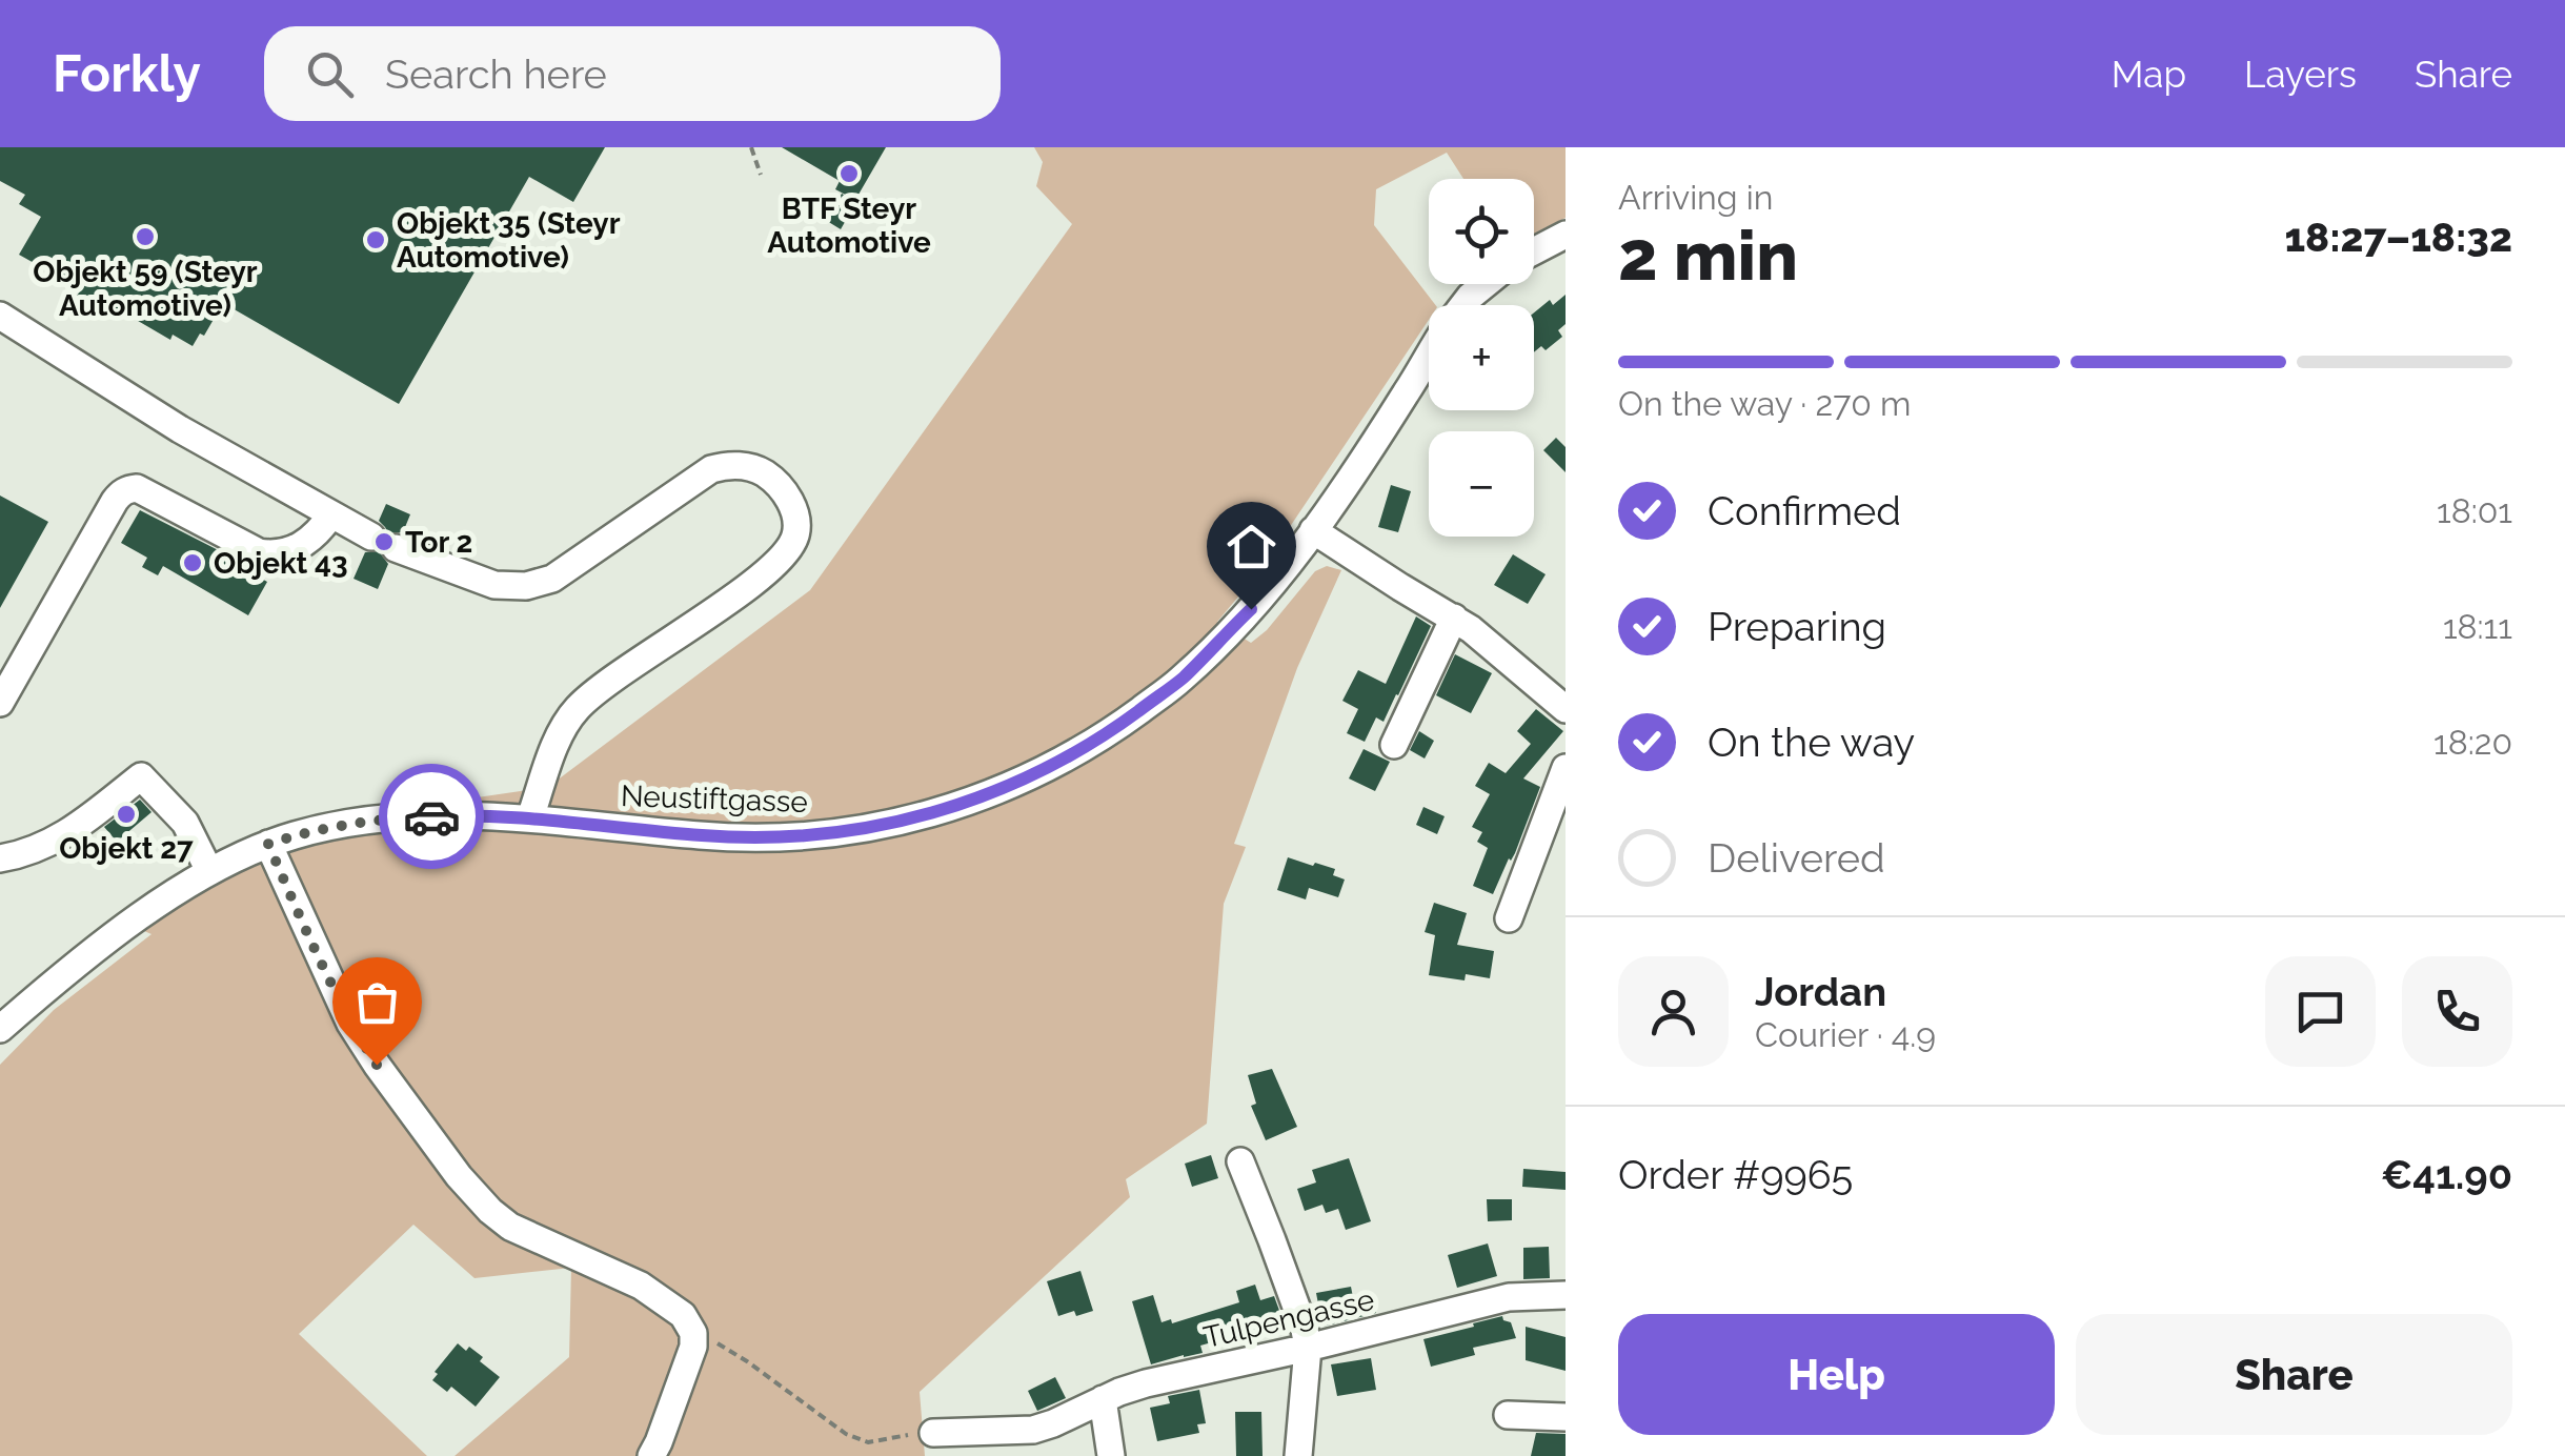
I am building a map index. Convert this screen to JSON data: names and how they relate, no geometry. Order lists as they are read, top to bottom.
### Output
{
  "streets": {
    "street": ["Neustiftgasse", "Tulpengasse"]
  },
  "places": [
    "BTF Steyr Automotive",
    "Objekt 59 (Steyr Automotive)",
    "Objekt 35 (Steyr Automotive)",
    "Tor 2",
    "Objekt 43",
    "Objekt 27"
  ],
  "page": {
    "header": "Forkly",
    "search": "Search here",
    "nav": ["Map", "Layers", "Share"],
    "heading": ["2 min", "Arriving in", "18:27–18:32"],
    "panel": [
      "Jordan",
      "Courier · 4.9",
      "Order #9965",
      "€41.90"
    ],
    "map_buttons": ["+", "−"],
    "bar": "On the way · 270 m",
    "list": [
      ["Confirmed", "18:01"],
      ["Preparing", "18:11"],
      ["On the way", "18:20"],
      "Delivered"
    ],
    "buttons": ["Help", "Share"]
  }
}
